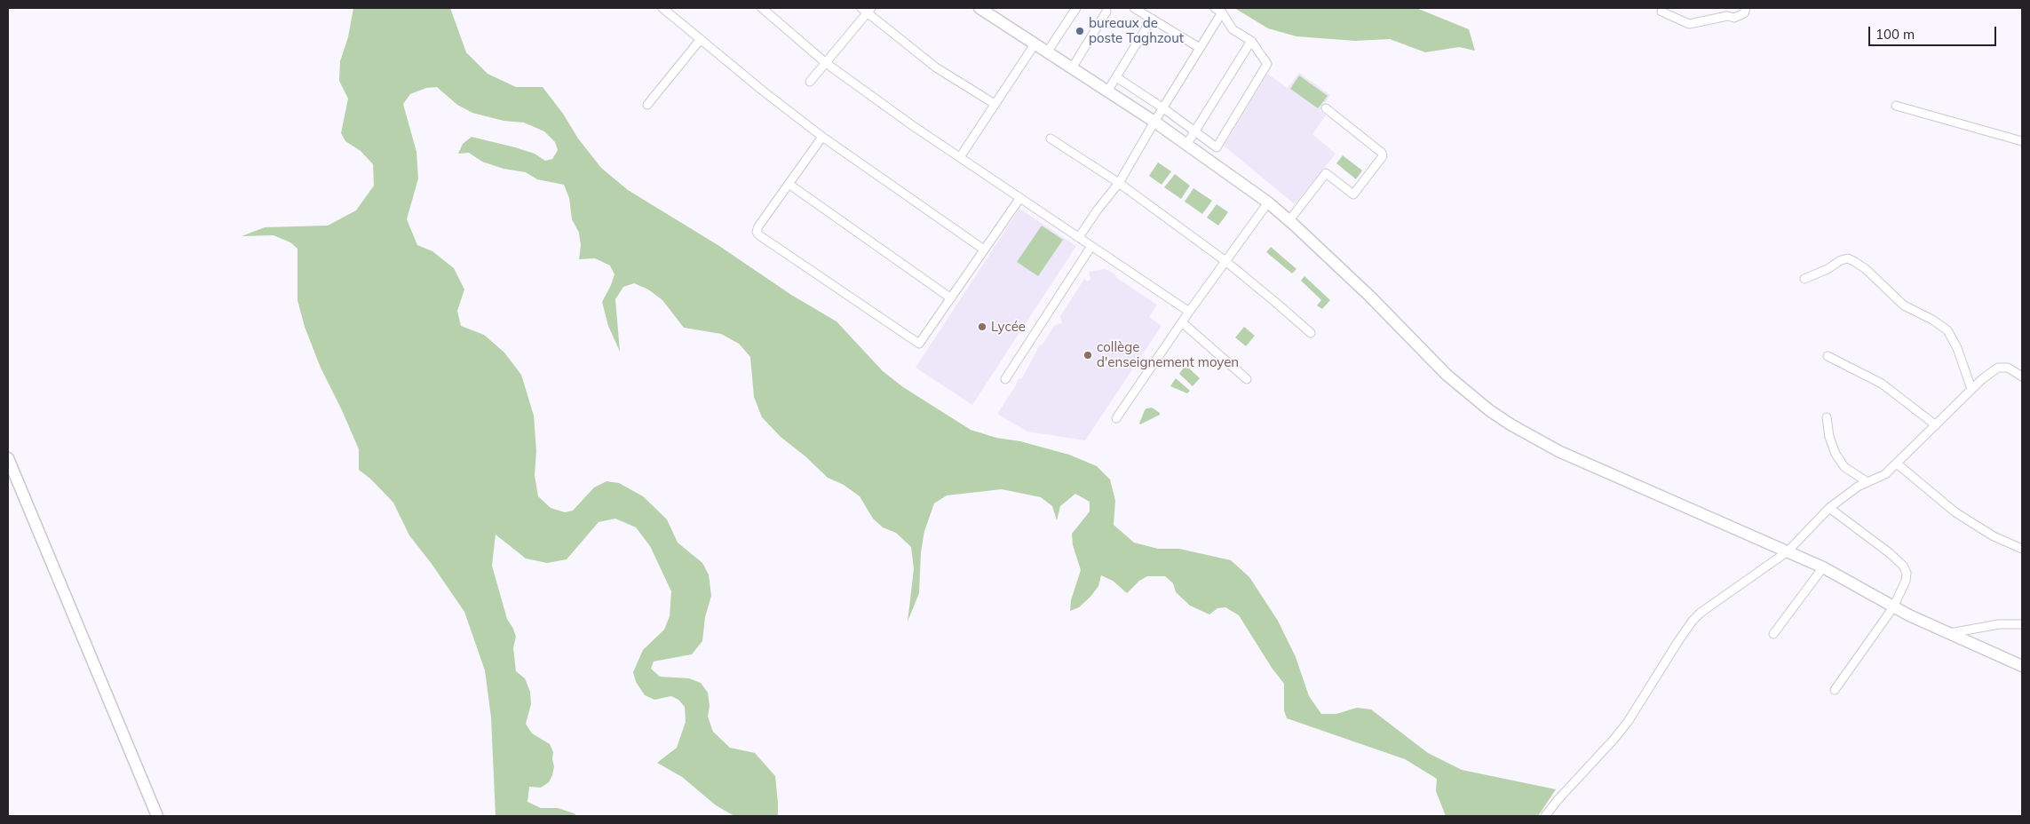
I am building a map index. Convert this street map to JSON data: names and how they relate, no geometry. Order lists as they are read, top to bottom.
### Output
{
  "places": ["bureaux de poste Taghzout", "Lycée", "collège d'enseignement moyen"],
  "scale_bar": "100 m"
}
